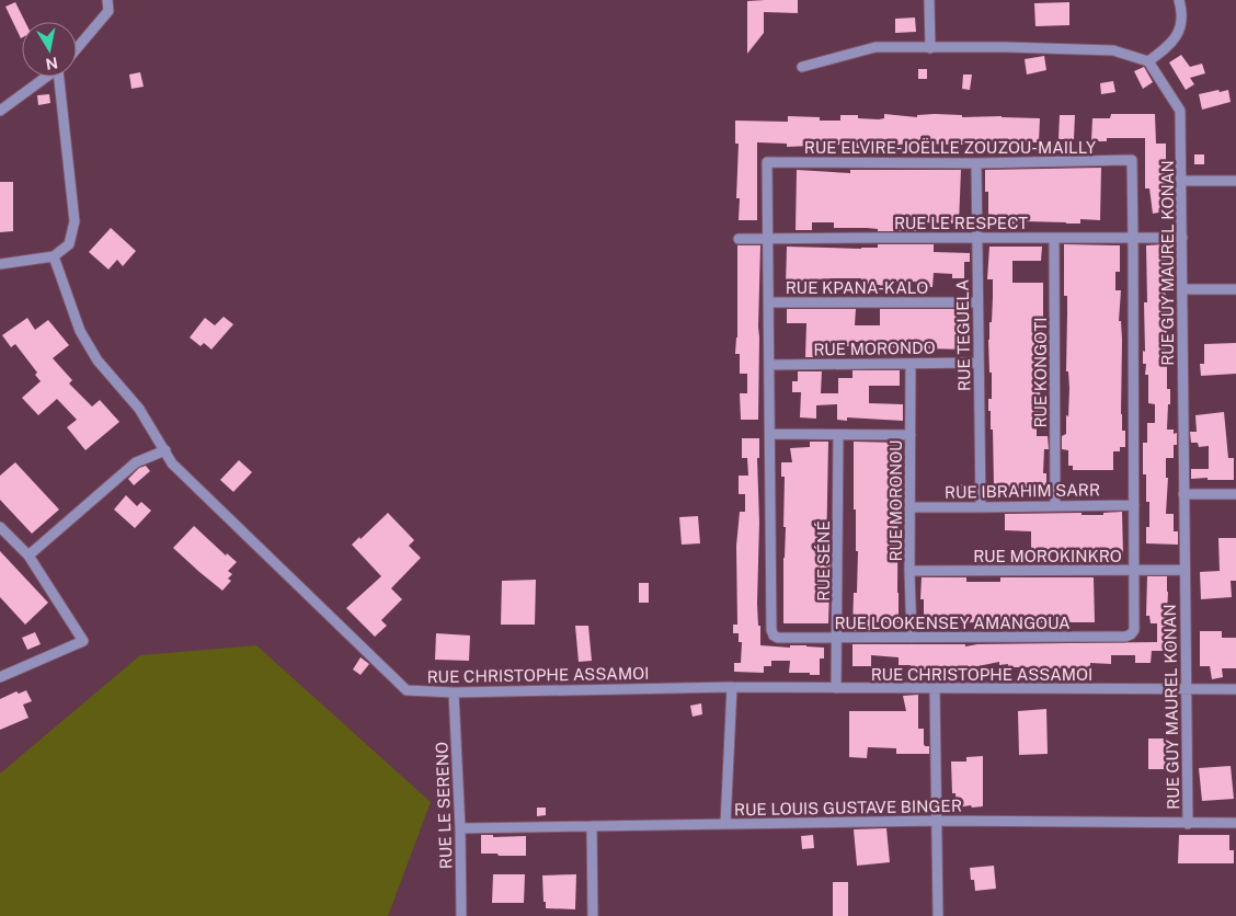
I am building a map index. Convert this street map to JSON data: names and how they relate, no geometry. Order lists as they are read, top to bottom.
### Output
{
  "streets": {
    "street": [
      "RUE ELVIRE-JOËLLE ZOUZOU-MAILLY",
      "RUE LE RESPECT",
      "RUE GUY MAUREL KONAN",
      "RUE KPANA-KALO",
      "RUE TEGUELA",
      "RUE MORONDO",
      "RUE KONGOTI",
      "RUE IBRAHIM SARR",
      "RUE MORONOU",
      "RUE MOROKINKRO",
      "RUE SÉNÉ",
      "RUE LOOKENSEY AMANGOUA",
      "RUE CHRISTOPHE ASSAMOI",
      "RUE LE SERENO",
      "RUE LOUIS GUSTAVE BINGER"
    ]
  },
  "crossings": [
    ["RUE ELVIRE-JOËLLE ZOUZOU-MAILLY", "RUE LE RESPECT"],
    ["RUE ELVIRE-JOËLLE ZOUZOU-MAILLY", "RUE TEGUELA"],
    ["RUE ELVIRE-JOËLLE ZOUZOU-MAILLY", "RUE LOOKENSEY AMANGOUA"],
    ["RUE LE RESPECT", "RUE GUY MAUREL KONAN"],
    ["RUE LE RESPECT", "RUE TEGUELA"],
    ["RUE LE RESPECT", "RUE KONGOTI"],
    ["RUE LE RESPECT", "RUE LOOKENSEY AMANGOUA"],
    ["RUE GUY MAUREL KONAN", "RUE MOROKINKRO"],
    ["RUE GUY MAUREL KONAN", "RUE CHRISTOPHE ASSAMOI"],
    ["RUE GUY MAUREL KONAN", "RUE LOUIS GUSTAVE BINGER"],
    ["RUE KPANA-KALO", "RUE TEGUELA"],
    ["RUE KPANA-KALO", "RUE LOOKENSEY AMANGOUA"],
    ["RUE TEGUELA", "RUE MORONDO"],
    ["RUE TEGUELA", "RUE IBRAHIM SARR"],
    ["RUE MORONDO", "RUE MORONOU"],
    ["RUE MORONDO", "RUE LOOKENSEY AMANGOUA"],
    ["RUE KONGOTI", "RUE IBRAHIM SARR"],
    ["RUE IBRAHIM SARR", "RUE MORONOU"],
    ["RUE IBRAHIM SARR", "RUE LOOKENSEY AMANGOUA"],
    ["RUE MORONOU", "RUE MOROKINKRO"],
    ["RUE MORONOU", "RUE LOOKENSEY AMANGOUA"],
    ["RUE MOROKINKRO", "RUE LOOKENSEY AMANGOUA"],
    ["RUE SÉNÉ", "RUE LOOKENSEY AMANGOUA"],
    ["RUE SÉNÉ", "RUE CHRISTOPHE ASSAMOI"],
    ["RUE CHRISTOPHE ASSAMOI", "RUE LE SERENO"],
    ["RUE LE SERENO", "RUE LOUIS GUSTAVE BINGER"]
  ],
  "north": "bottom"
}
